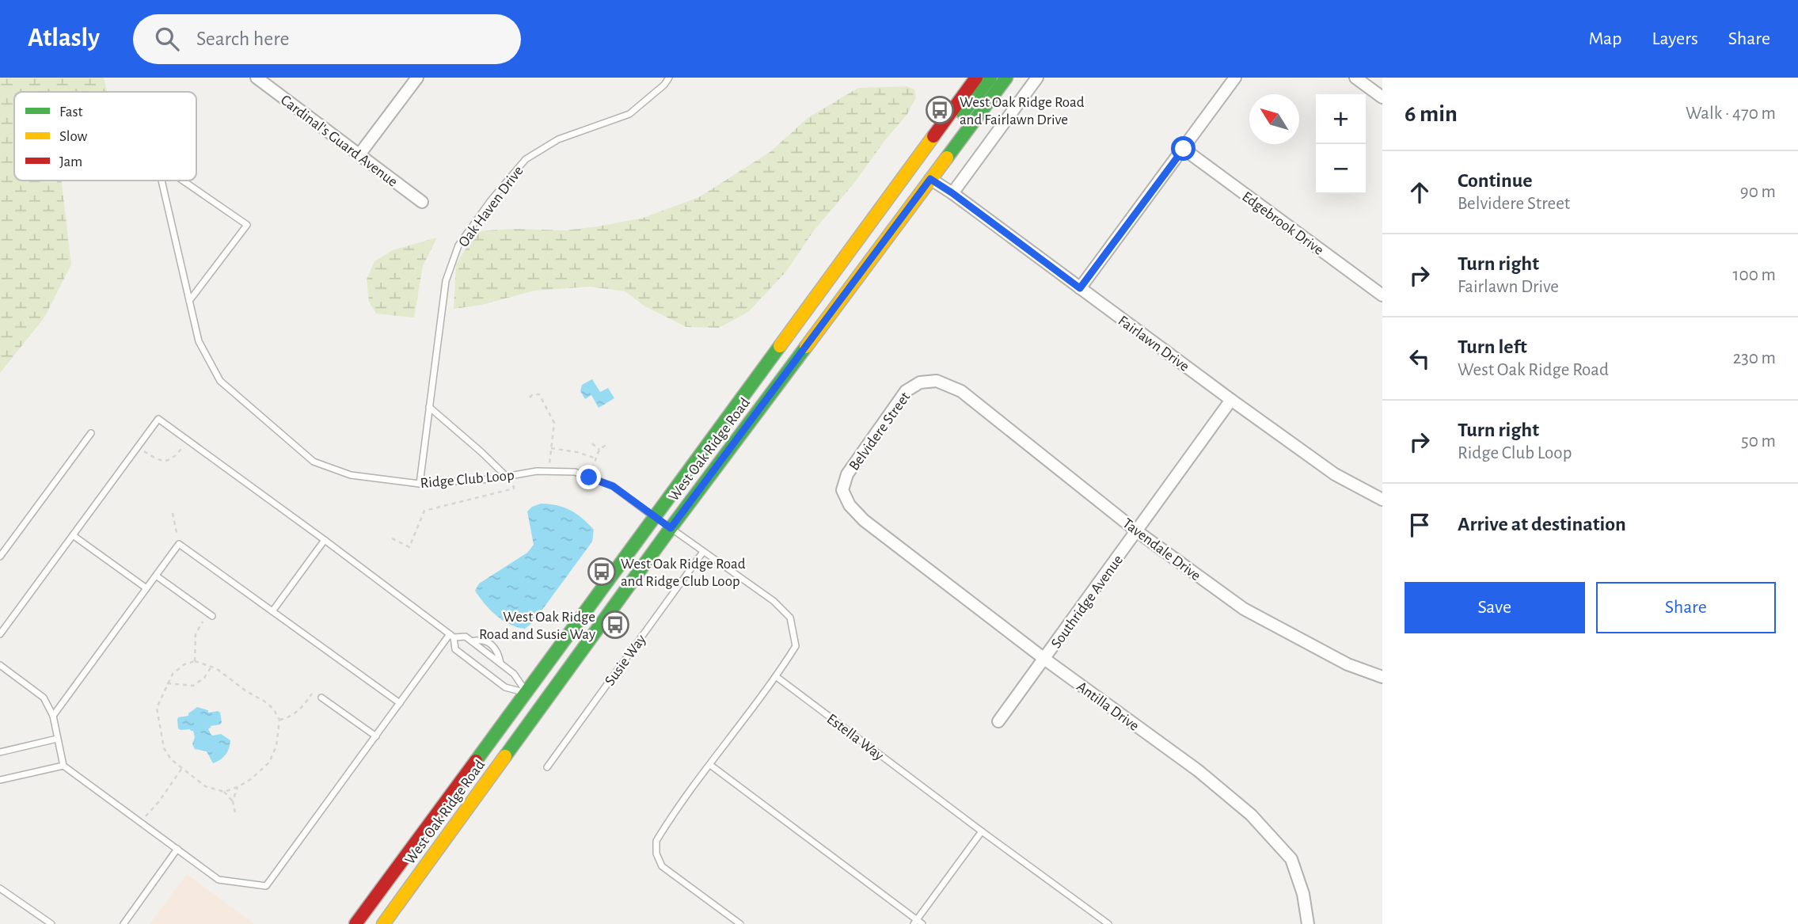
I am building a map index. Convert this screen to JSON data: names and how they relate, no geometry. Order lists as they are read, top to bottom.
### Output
{
  "streets": {
    "street": [
      "Cardinal's Guard Avenue",
      "Edgebrook Drive",
      "Fairlawn Drive",
      "Belvidere Street",
      "West Oak Ridge Road",
      "Tavendale Drive",
      "Southridge Avenue",
      "Antilla Drive"
    ],
    "lane": [
      "Oak Haven Drive",
      "Ridge Club Loop",
      "Susie Way",
      "Estella Way"
    ]
  },
  "crossings": [
    ["Oak Haven Drive", "Ridge Club Loop"],
    ["Fairlawn Drive", "West Oak Ridge Road"],
    ["Fairlawn Drive", "Southridge Avenue"],
    ["Belvidere Street", "Tavendale Drive"],
    ["Belvidere Street", "Antilla Drive"],
    ["West Oak Ridge Road", "Ridge Club Loop"],
    ["Tavendale Drive", "Southridge Avenue"],
    ["Southridge Avenue", "Antilla Drive"]
  ],
  "places": {
    "bus stop": ["West Oak Ridge Road and Fairlawn Drive", "West Oak Ridge Road and Ridge Club Loop", "West Oak Ridge Road and Susie Way"]
  },
  "legend": ["Fast", "Slow", "Jam"],
  "north": "top left",
  "page": {
    "header": "Atlasly",
    "search": "Search here",
    "nav": ["Map", "Layers", "Share"],
    "heading": ["6 min", "Walk · 470 m"],
    "map_buttons": ["+", "−"],
    "list": [
      ["Continue", "Belvidere Street", "90 m"],
      ["Turn right", "Fairlawn Drive", "100 m"],
      ["Turn left", "West Oak Ridge Road", "230 m"],
      ["Turn right", "Ridge Club Loop", "50 m"],
      "Arrive at destination"
    ],
    "buttons": ["Save", "Share"]
  }
}
